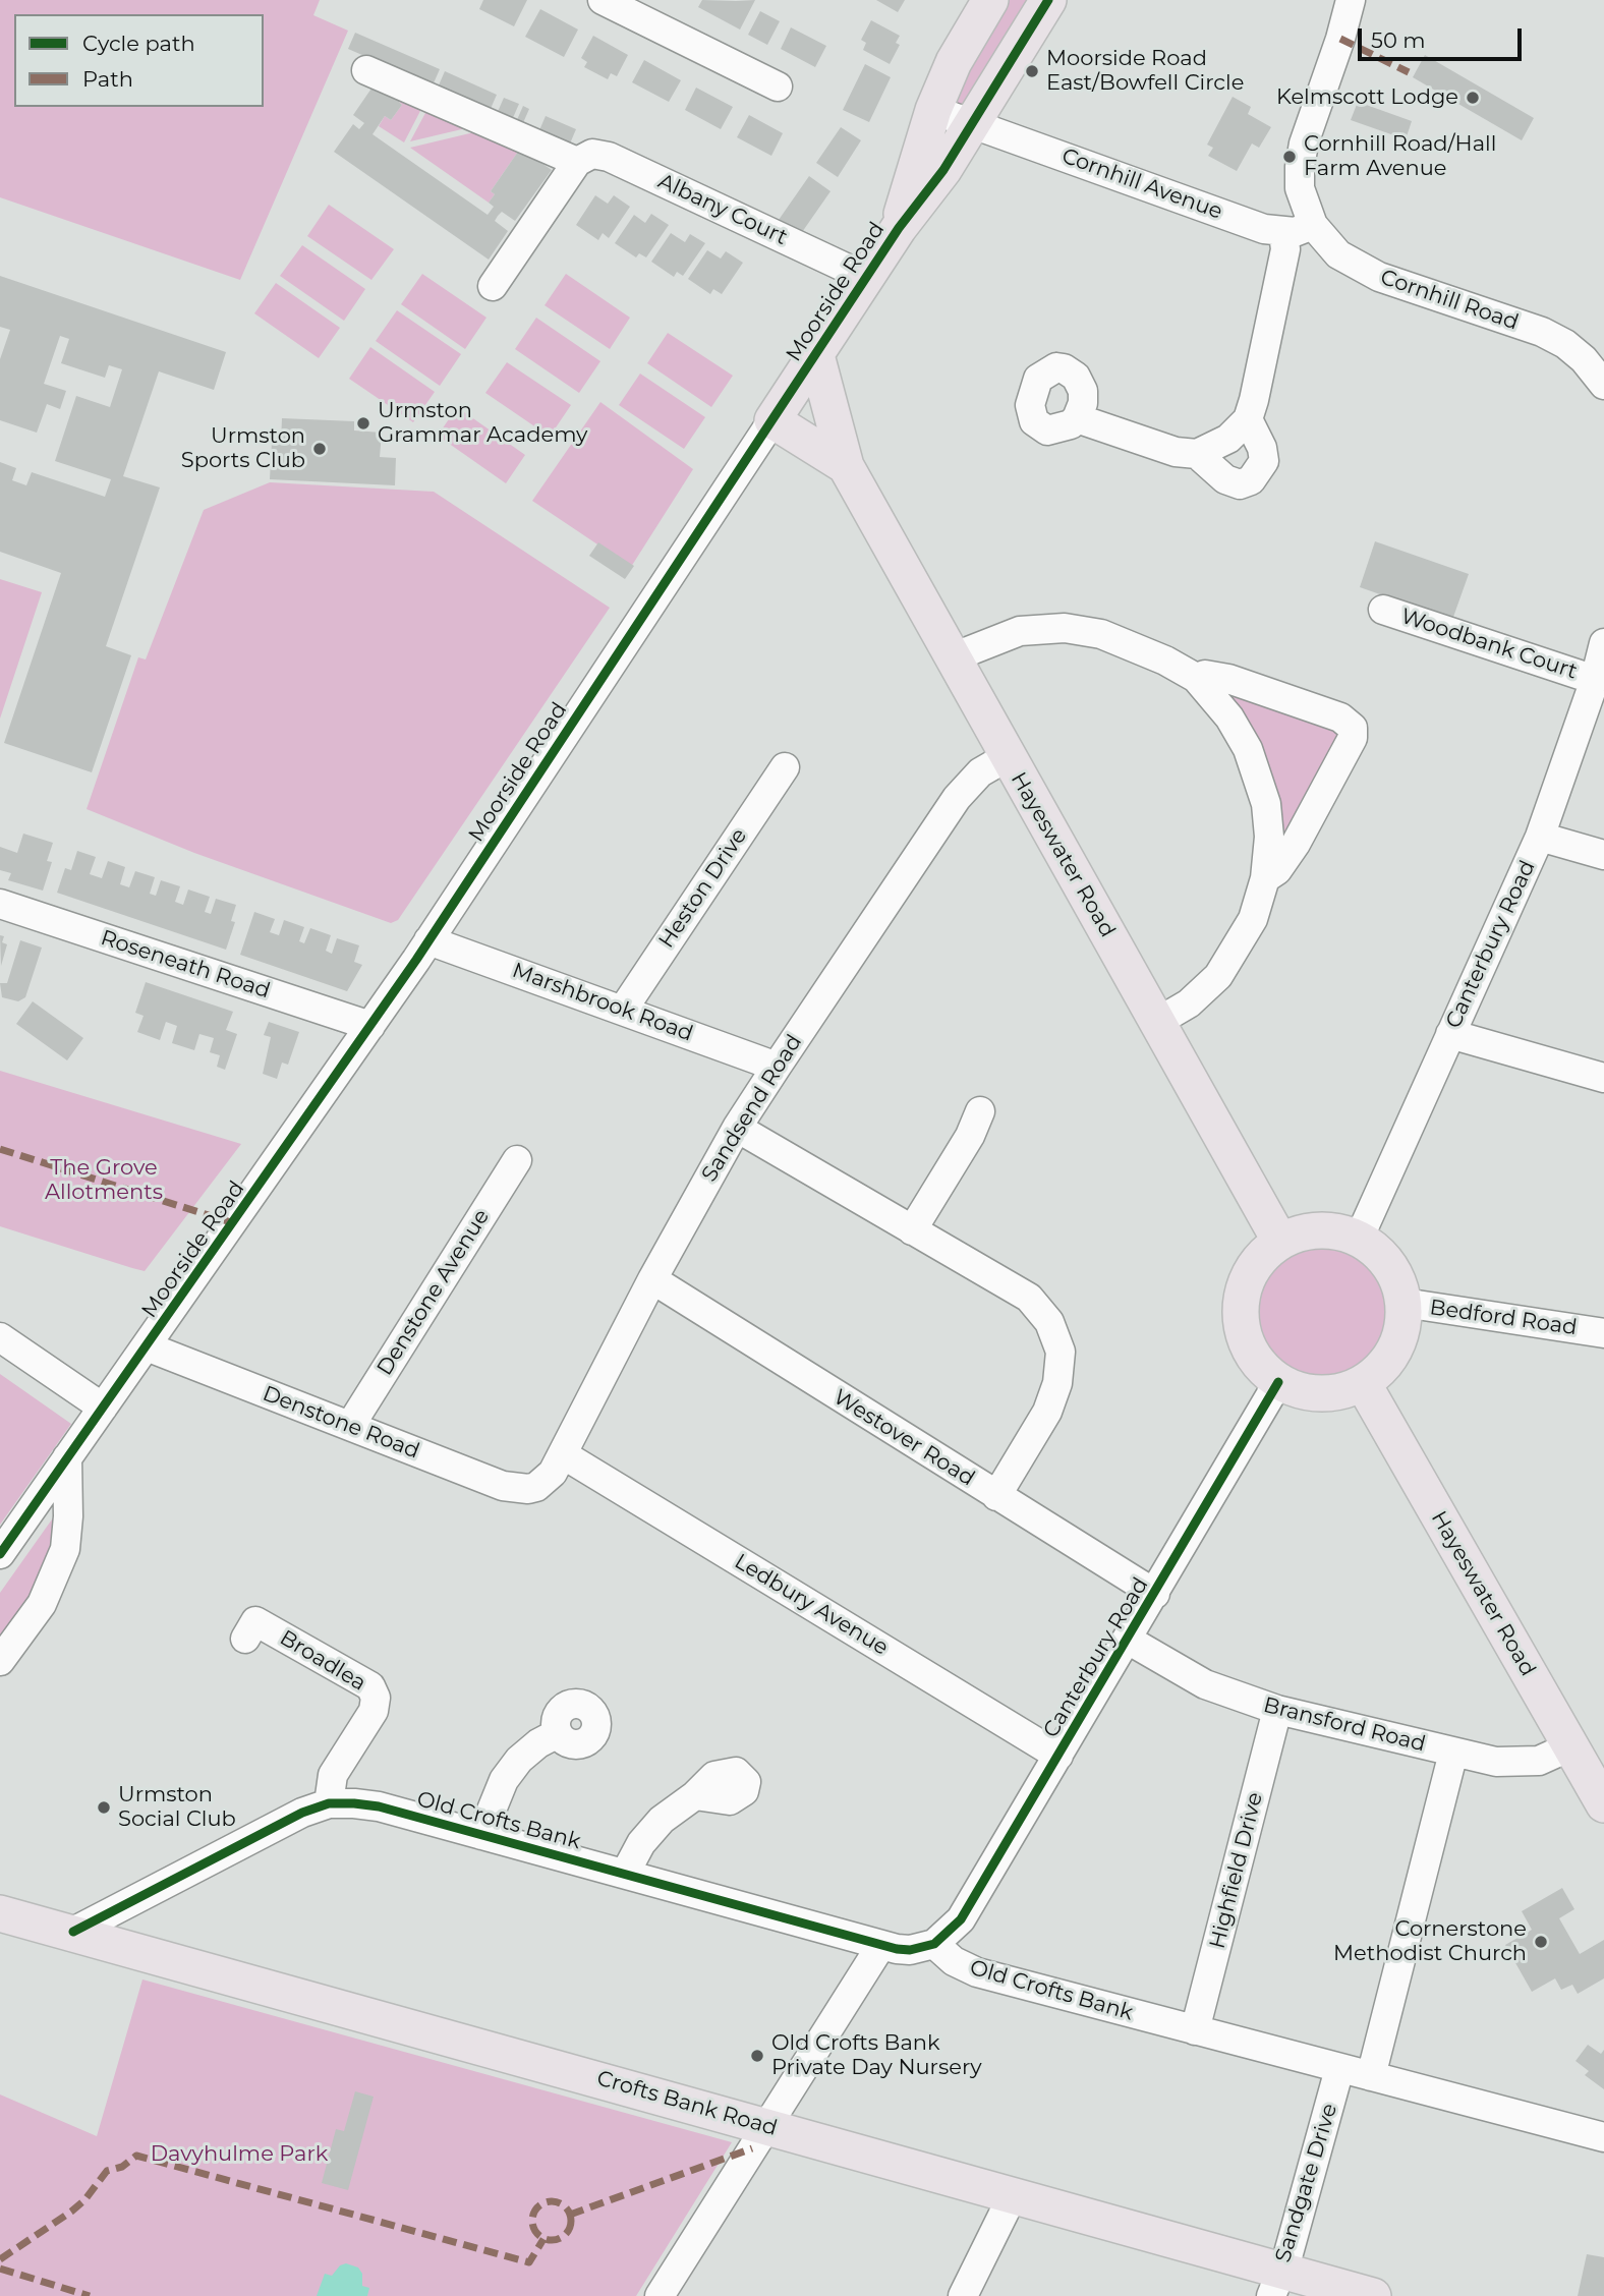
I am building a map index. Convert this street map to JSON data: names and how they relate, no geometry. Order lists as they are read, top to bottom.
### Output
{
  "streets": {
    "main road": ["Moorside Road", "Hayeswater Road", "Crofts Bank Road"],
    "street": [
      "Cornhill Avenue",
      "Albany Court",
      "Cornhill Road",
      "Woodbank Court",
      "Heston Drive",
      "Canterbury Road",
      "Roseneath Road",
      "Marshbrook Road",
      "Sandsend Road",
      "Denstone Avenue",
      "Bedford Road",
      "Denstone Road",
      "Westover Road",
      "Ledbury Avenue",
      "Broadlea",
      "Bransford Road",
      "Old Crofts Bank",
      "Highfield Drive",
      "Sandgate Drive"
    ]
  },
  "crossings": [
    ["Cornhill Avenue", "Moorside Road"],
    ["Albany Court", "Moorside Road"],
    ["Moorside Road", "Hayeswater Road"],
    ["Moorside Road", "Roseneath Road"],
    ["Moorside Road", "Marshbrook Road"],
    ["Moorside Road", "Denstone Road"],
    ["Woodbank Court", "Canterbury Road"],
    ["Hayeswater Road", "Canterbury Road"],
    ["Hayeswater Road", "Sandsend Road"],
    ["Hayeswater Road", "Bedford Road"],
    ["Hayeswater Road", "Bransford Road"],
    ["Heston Drive", "Marshbrook Road"],
    ["Canterbury Road", "Bedford Road"],
    ["Canterbury Road", "Westover Road"],
    ["Canterbury Road", "Ledbury Avenue"],
    ["Canterbury Road", "Bransford Road"],
    ["Canterbury Road", "Old Crofts Bank"],
    ["Marshbrook Road", "Sandsend Road"],
    ["Sandsend Road", "Denstone Road"],
    ["Sandsend Road", "Westover Road"],
    ["Sandsend Road", "Ledbury Avenue"],
    ["Denstone Avenue", "Denstone Road"],
    ["Broadlea", "Old Crofts Bank"],
    ["Bransford Road", "Highfield Drive"],
    ["Old Crofts Bank", "Highfield Drive"],
    ["Old Crofts Bank", "Crofts Bank Road"],
    ["Old Crofts Bank", "Sandgate Drive"],
    ["Crofts Bank Road", "Sandgate Drive"]
  ],
  "parks": ["The Grove Allotments", "Davyhulme Park"],
  "places": [
    "Moorside Road East/Bowfell Circle",
    "Kelmscott Lodge",
    "Cornhill Road/Hall Farm Avenue",
    "Urmston Grammar Academy",
    "Urmston Sports Club",
    "Urmston Social Club",
    "Cornerstone Methodist Church",
    "Old Crofts Bank Private Day Nursery"
  ],
  "legend": ["Cycle path", "Path"],
  "scale_bar": "50 m"
}
